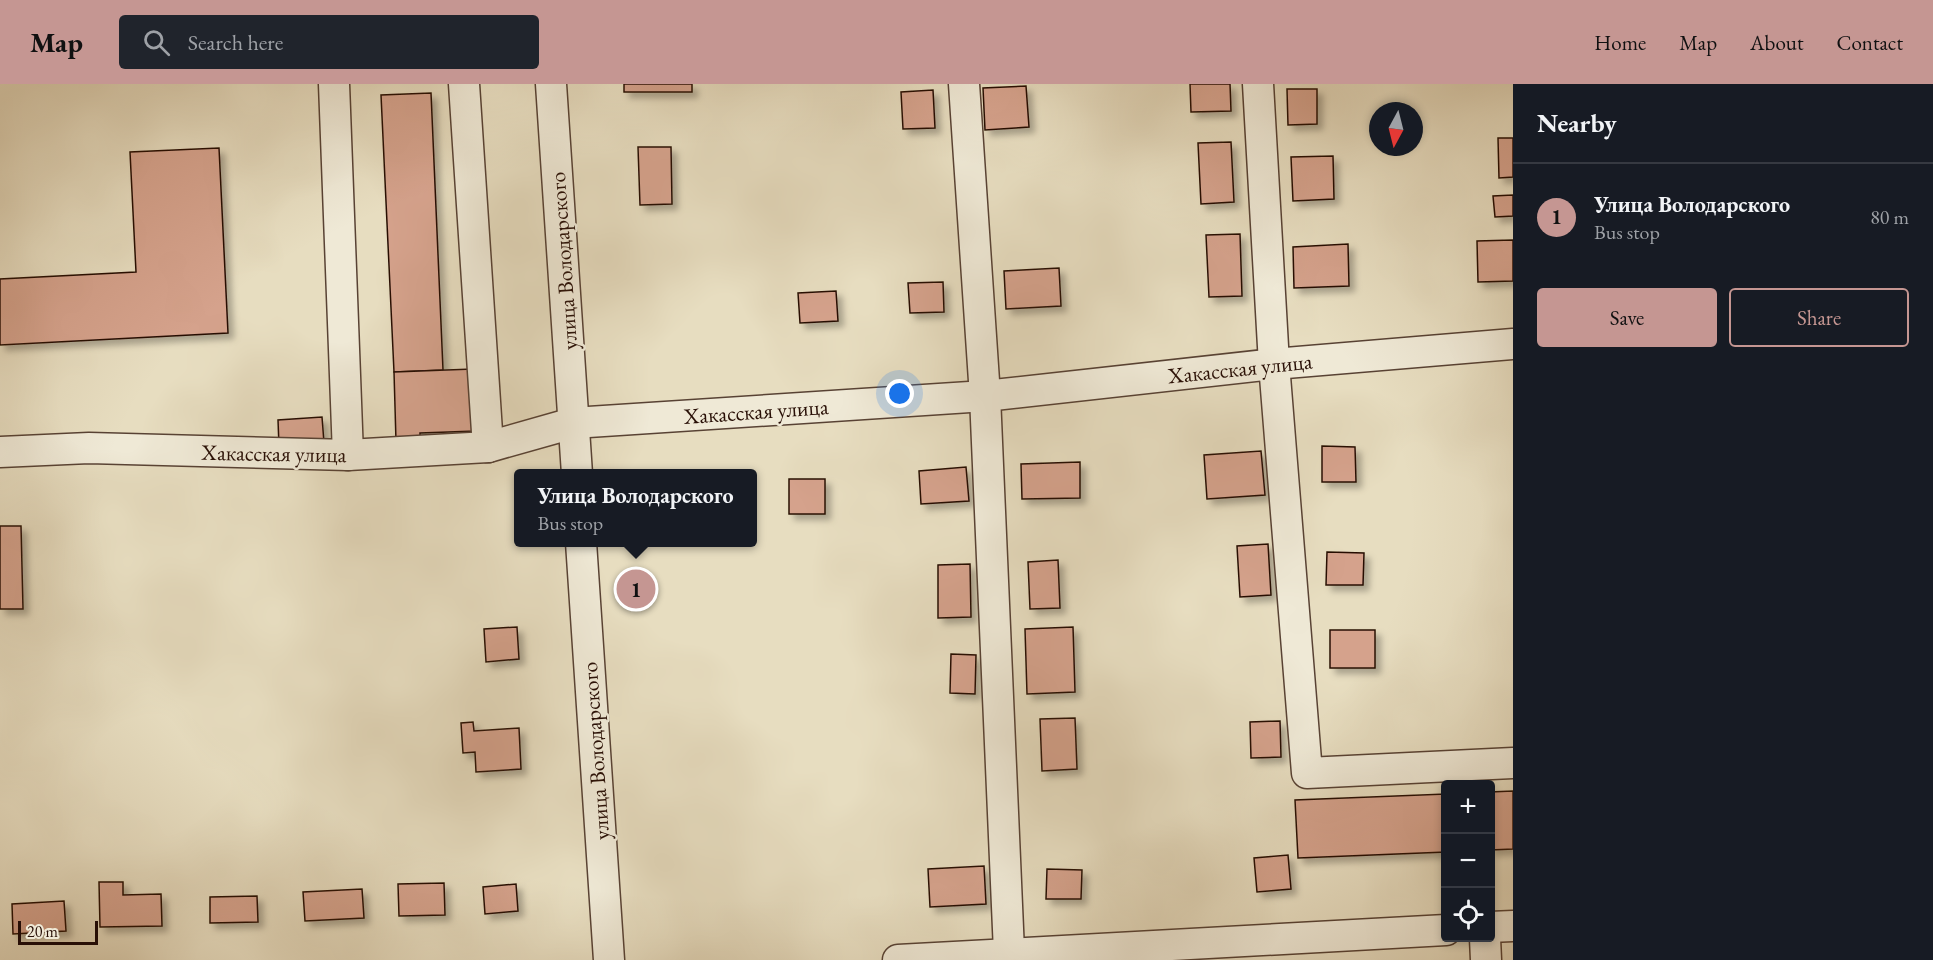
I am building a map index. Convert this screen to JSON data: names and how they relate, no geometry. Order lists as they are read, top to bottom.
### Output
{
  "streets": {
    "street": ["улица Володарского", "Хакасская улица"]
  },
  "crossings": [
    ["улица Володарского", "Хакасская улица"]
  ],
  "scale_bar": "20 m",
  "north": "bottom",
  "page": {
    "header": "Map",
    "search": "Search here",
    "nav": [
      "Home",
      "Map",
      "About",
      "Contact"
    ],
    "heading": "Nearby",
    "list": [
      {
        "mark": "1",
        "name": "Улица Володарского",
        "note": "Bus stop",
        "value": "80 m"
      }
    ],
    "buttons": ["Save", "Share"],
    "popup": ["Улица Володарского", "Bus stop"],
    "pins": "1",
    "map_buttons": ["+", "−"],
    "scale": "20 m"
  }
}
